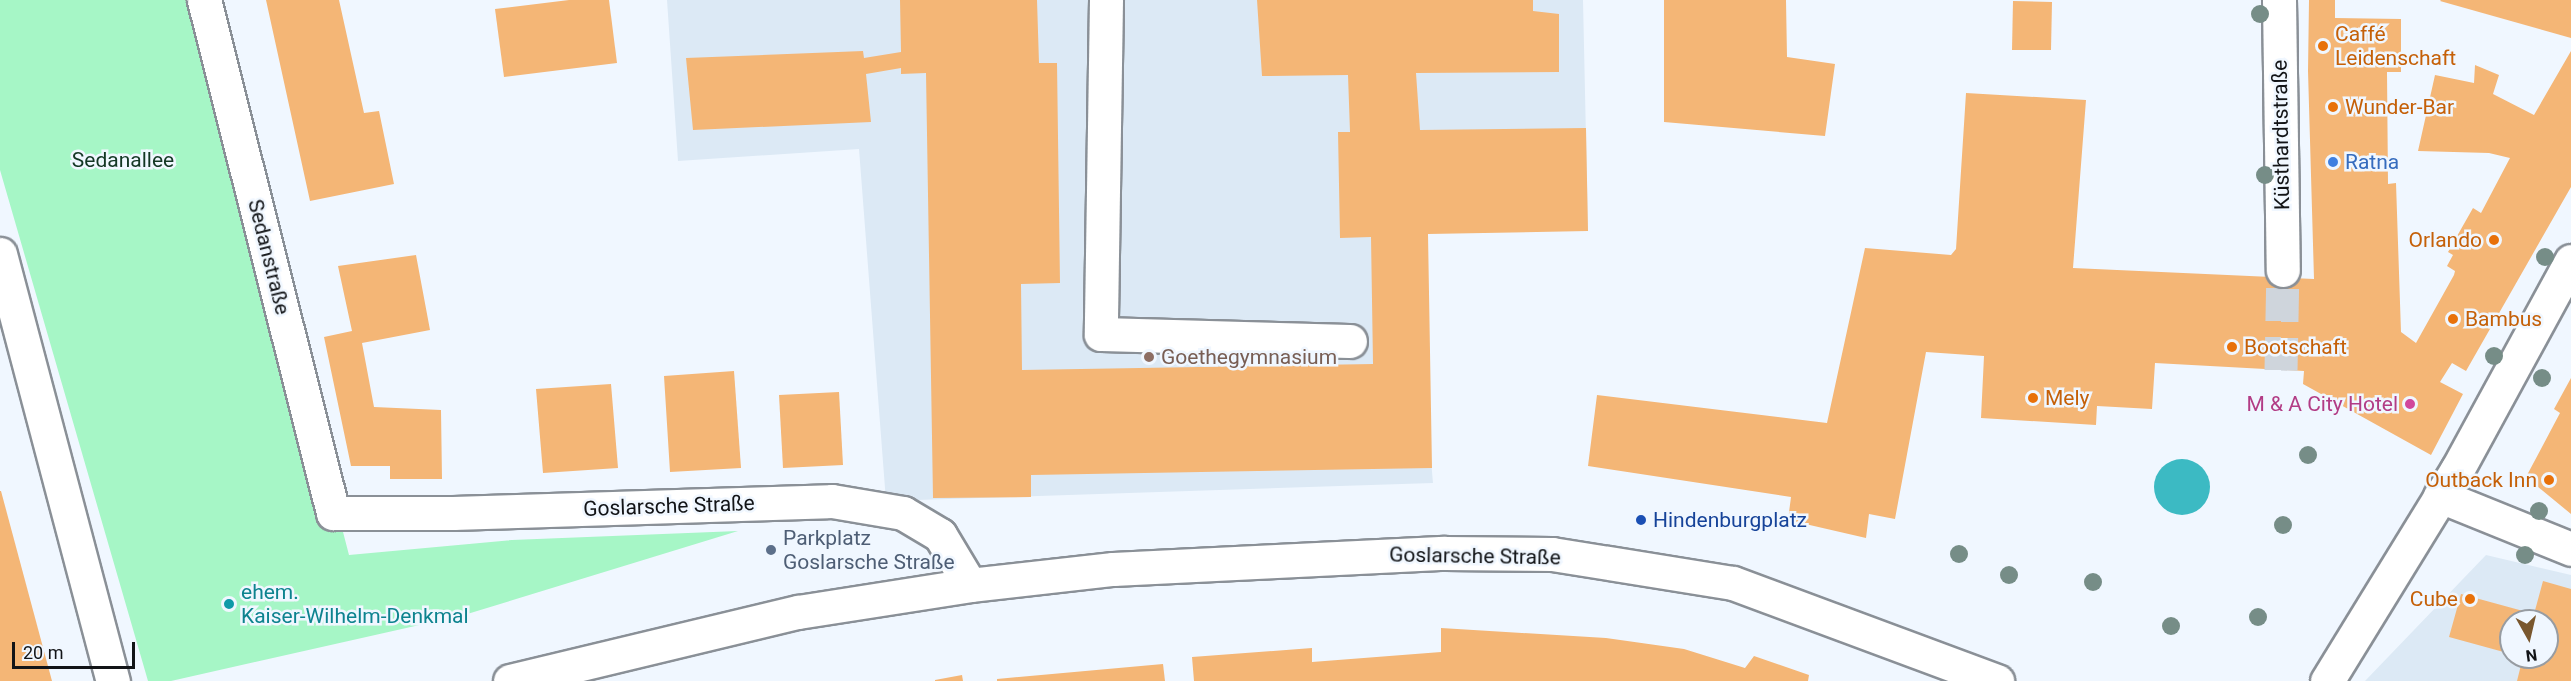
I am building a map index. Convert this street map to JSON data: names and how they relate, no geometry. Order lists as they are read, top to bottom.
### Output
{
  "streets": {
    "street": ["Küsthardtstraße", "Sedanstraße", "Goslarsche Straße"]
  },
  "crossings": [
    ["Sedanstraße", "Goslarsche Straße"]
  ],
  "parks": ["Sedanallee"],
  "places": [
    "Caffé Leidenschaft",
    "Wunder-Bar",
    "Ratna",
    "Orlando",
    "Bambus",
    "Bootschaft",
    "Goethegymnasium",
    "Mely",
    "M & A City Hotel",
    "Outback Inn",
    "Hindenburgplatz",
    "Parkplatz Goslarsche Straße",
    "Cube",
    "ehem. Kaiser-Wilhelm-Denkmal"
  ],
  "scale_bar": "20 m",
  "north": "bottom"
}
